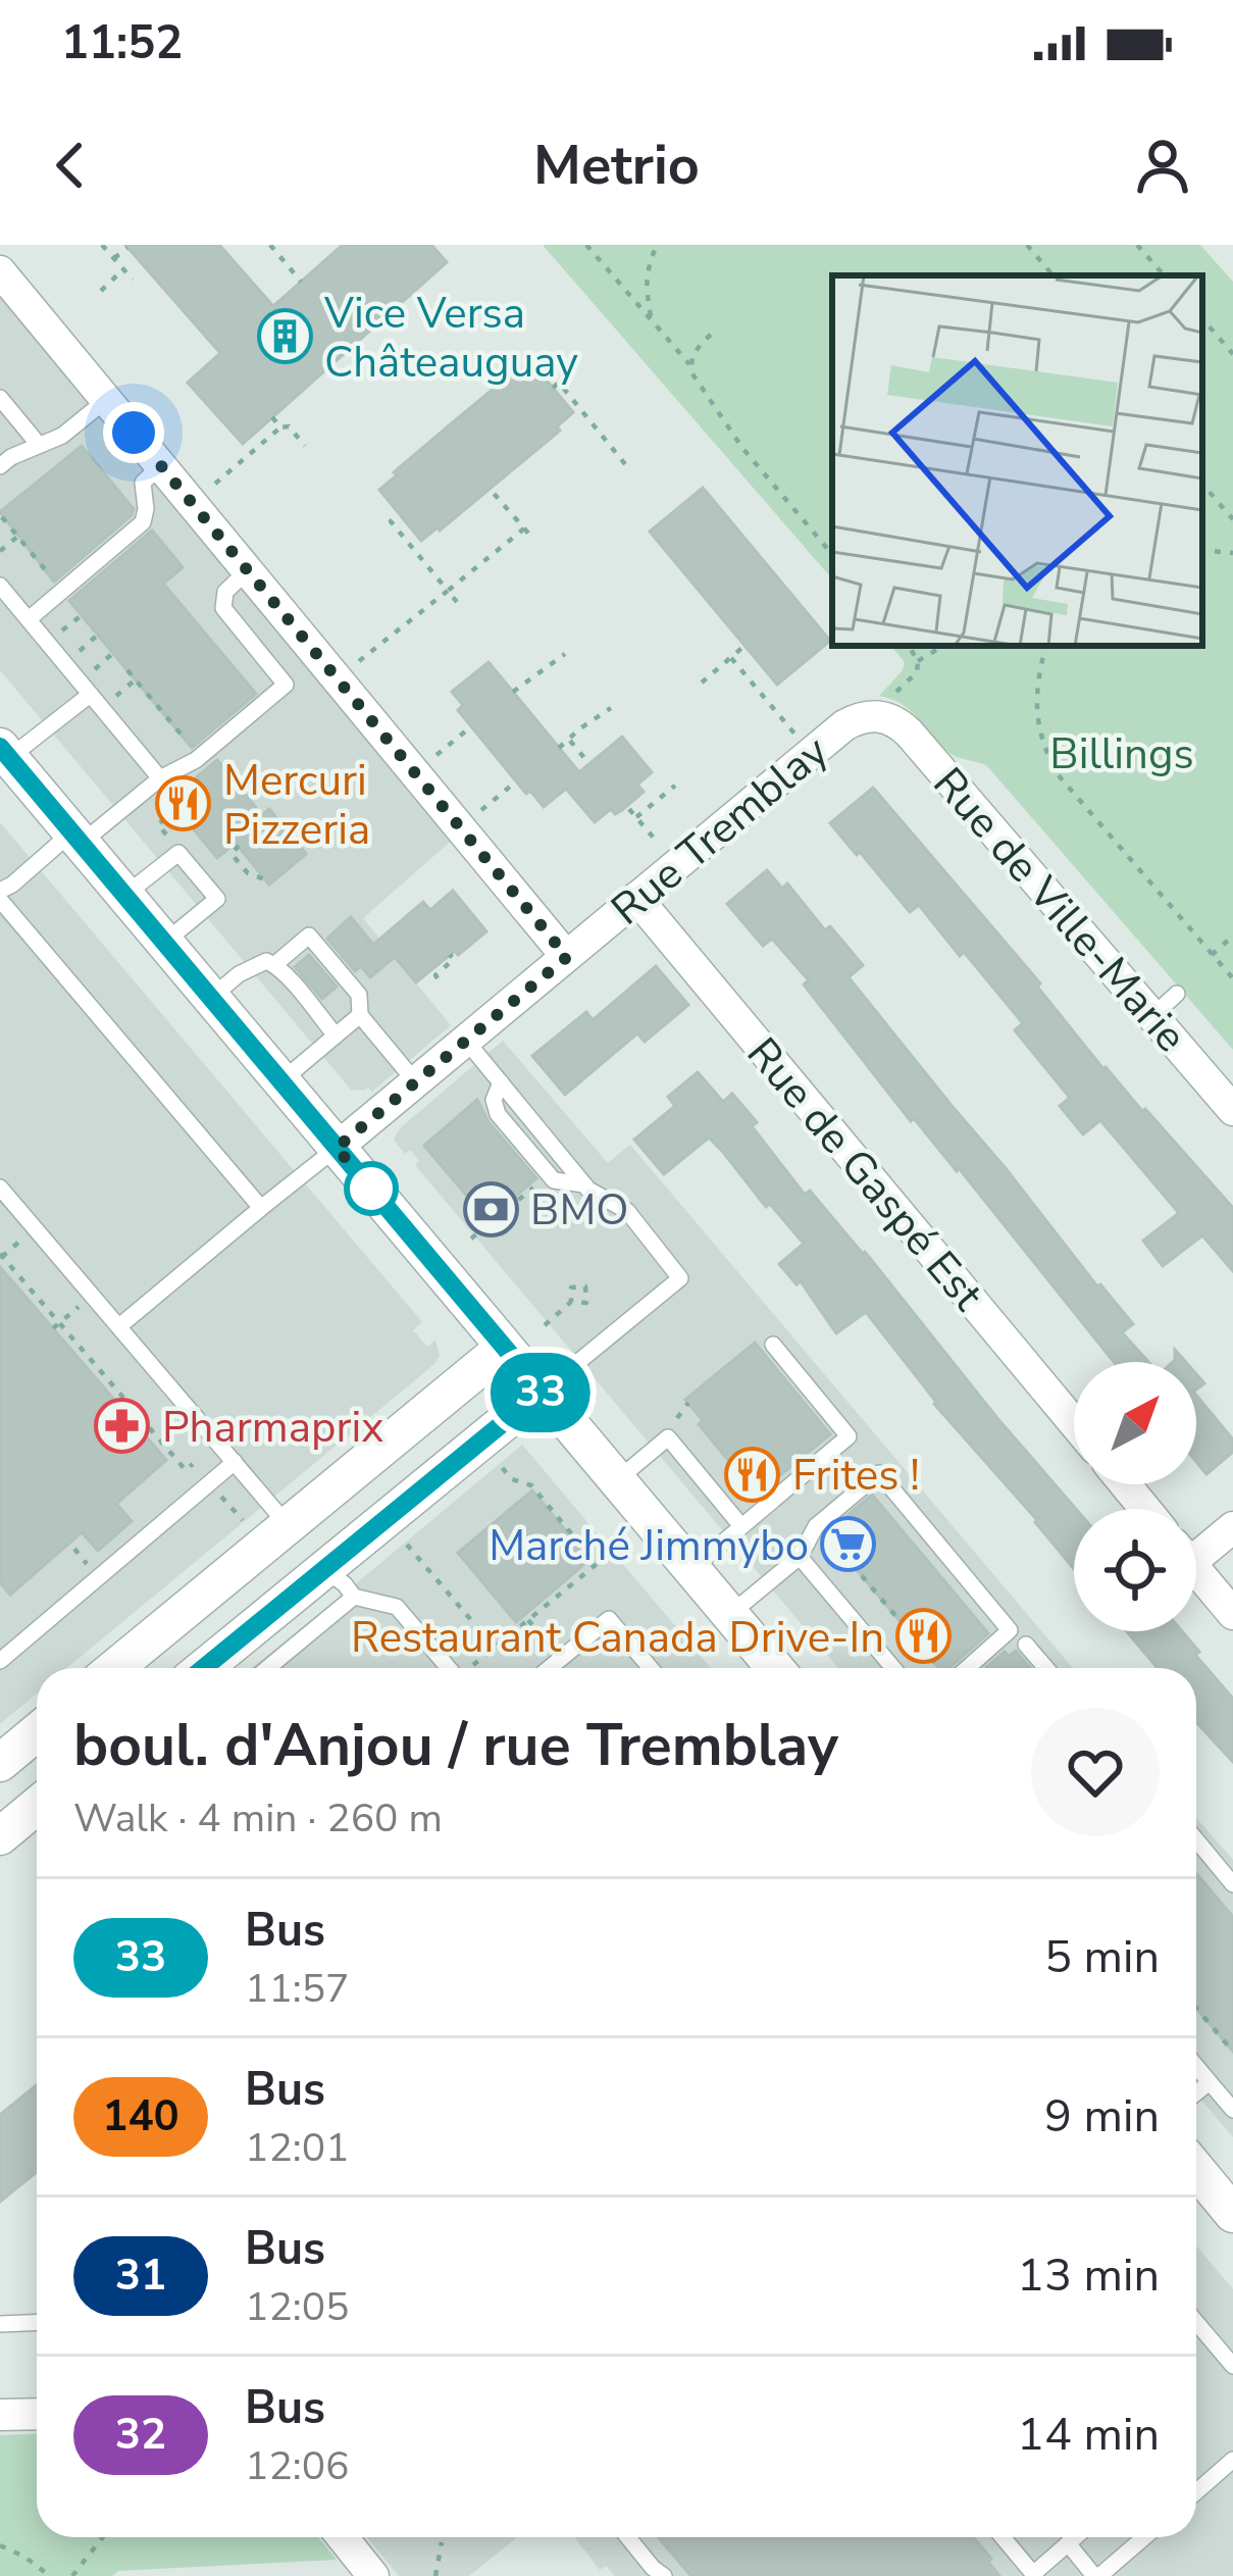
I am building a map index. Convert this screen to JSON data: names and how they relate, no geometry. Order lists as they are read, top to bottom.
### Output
{
  "streets": {
    "street": ["Rue Tremblay", "Rue de Ville-Marie", "Rue de Gaspé Est"]
  },
  "crossings": [
    ["Rue Tremblay", "Rue de Ville-Marie"],
    ["Rue Tremblay", "Rue de Gaspé Est"]
  ],
  "parks": ["Billings"],
  "places": {
    "building": ["Vice Versa Châteauguay"],
    "restaurant": ["Mercuri Pizzeria", "Frites !", "Restaurant Canada Drive-In"],
    "bank": ["BMO"],
    "pharmacy": ["Pharmaprix"],
    "supermarket": ["Marché Jimmybo"]
  },
  "lines": ["bus line 33"],
  "north": "top right",
  "page": {
    "status": "11:52",
    "header": "Metrio",
    "on_map": "33",
    "heading": ["boul. d'Anjou / rue Tremblay", "Walk · 4 min · 260 m"],
    "list": [
      {
        "mark": "33",
        "name": "Bus",
        "note": "11:57",
        "value": "5 min"
      },
      {
        "mark": "140",
        "name": "Bus",
        "note": "12:01",
        "value": "9 min"
      },
      {
        "mark": "31",
        "name": "Bus",
        "note": "12:05",
        "value": "13 min"
      },
      {
        "mark": "32",
        "name": "Bus",
        "note": "12:06",
        "value": "14 min"
      }
    ]
  }
}
